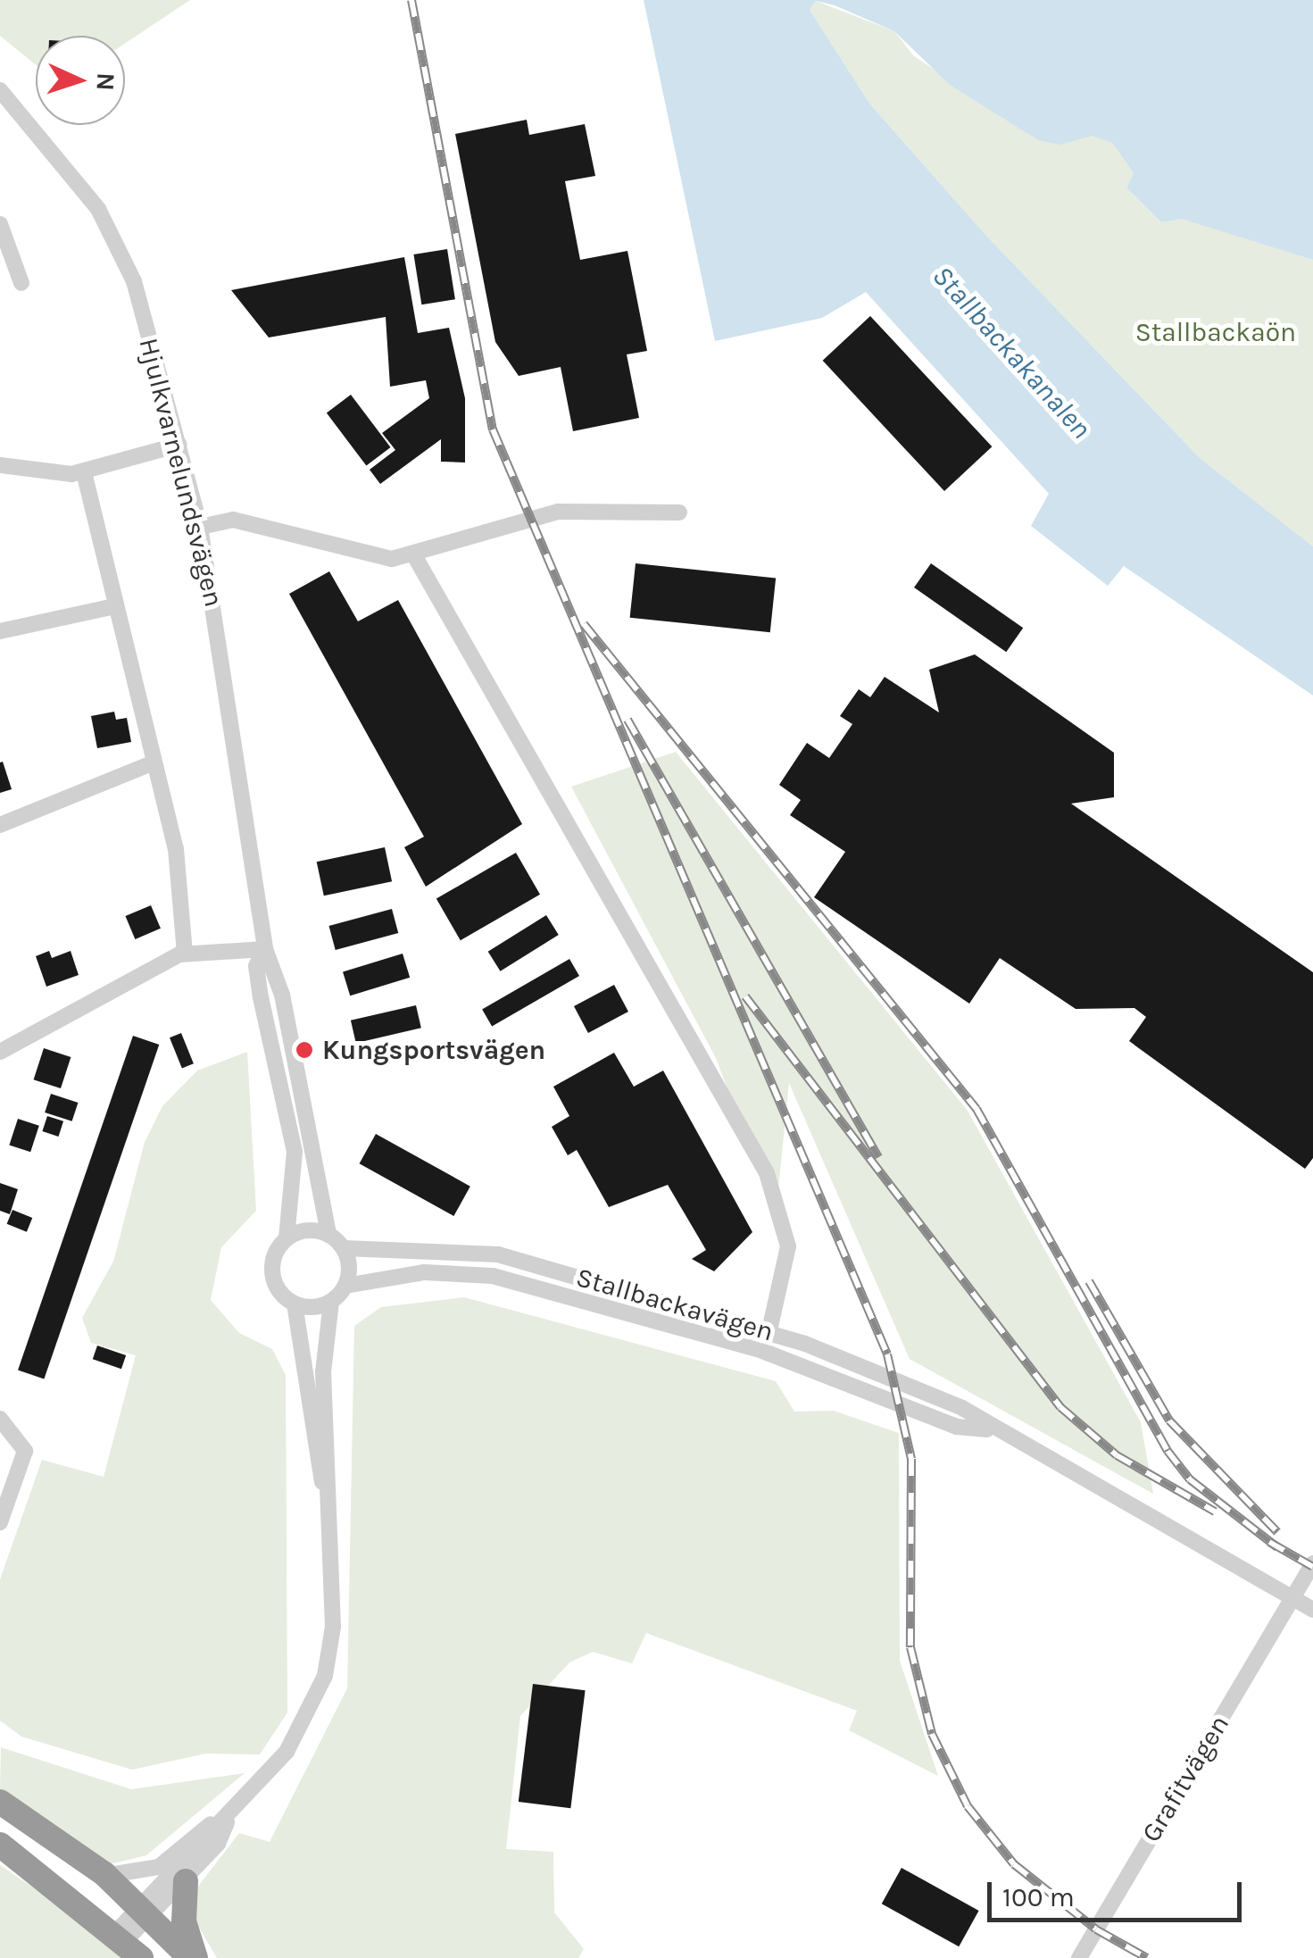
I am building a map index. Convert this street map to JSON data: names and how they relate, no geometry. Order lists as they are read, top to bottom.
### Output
{
  "streets": {
    "street": ["Hjulkvarnelundsvägen", "Stallbackavägen", "Grafitvägen"]
  },
  "crossings": [
    ["Hjulkvarnelundsvägen", "Stallbackavägen"],
    ["Stallbackavägen", "Grafitvägen"]
  ],
  "water": ["Stallbackakanalen"],
  "parks": ["Stallbackaön"],
  "places": ["Kungsportsvägen"],
  "scale_bar": "100 m",
  "north": "right"
}
